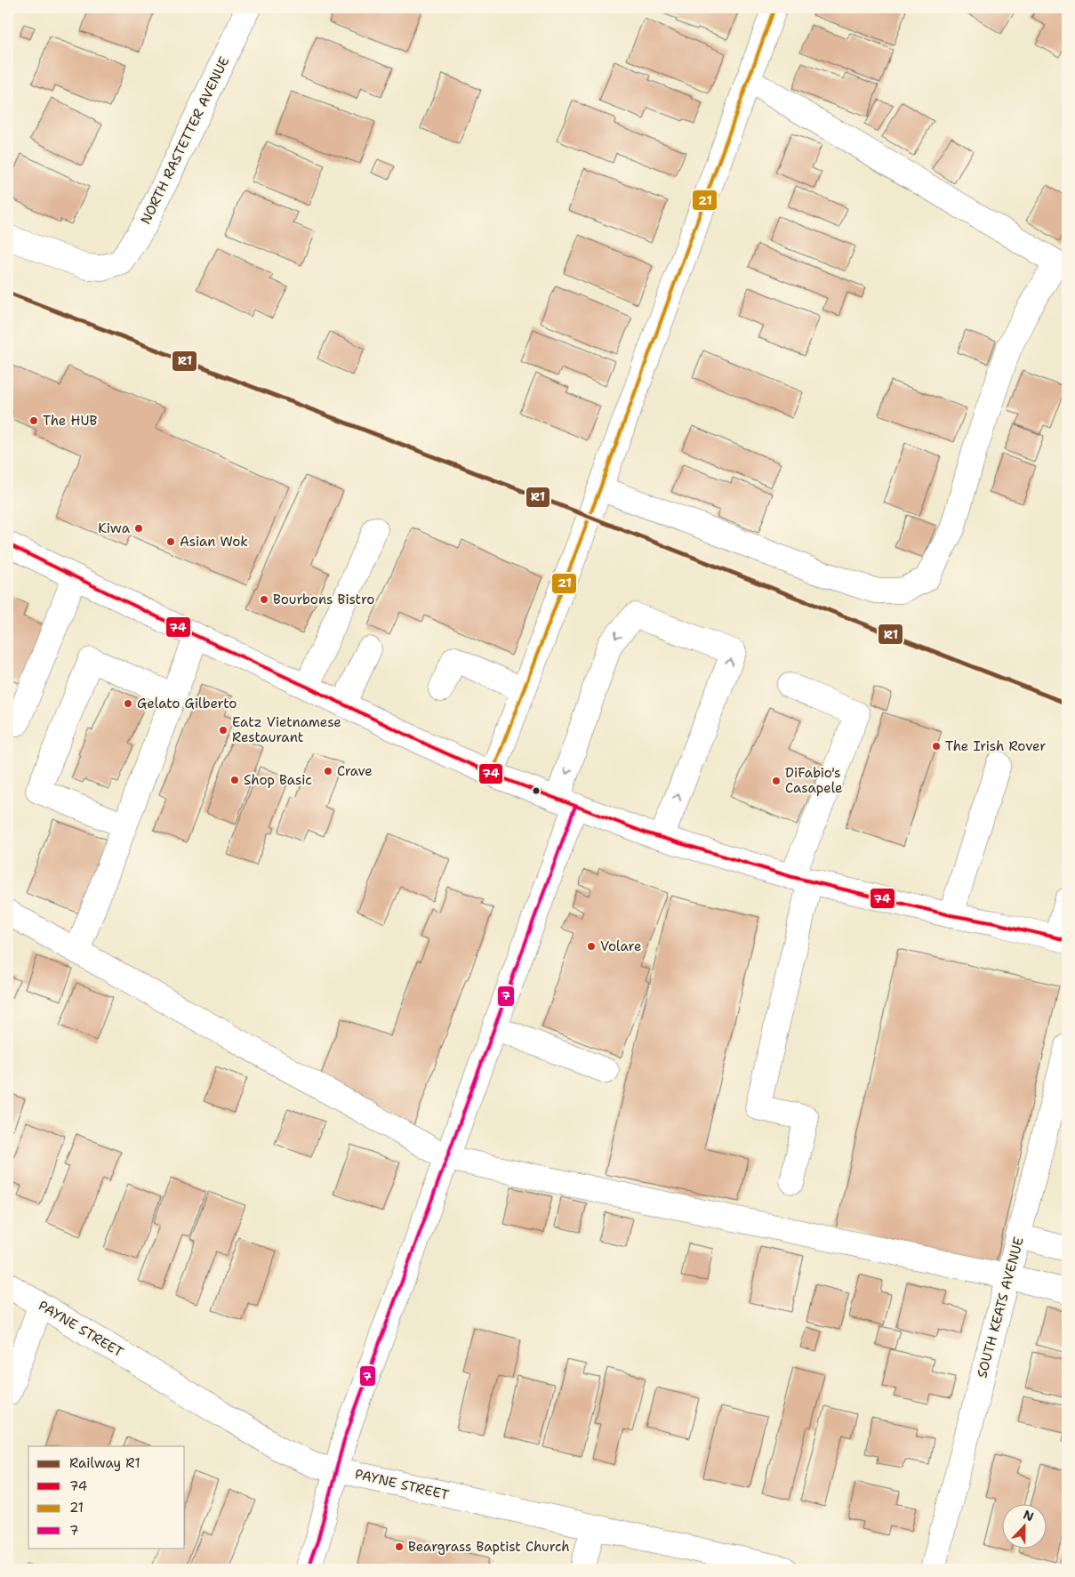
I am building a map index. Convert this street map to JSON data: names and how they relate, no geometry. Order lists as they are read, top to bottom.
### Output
{
  "streets": {
    "street": ["NORTH RASTETTER AVENUE", "SOUTH KEATS AVENUE", "PAYNE STREET"]
  },
  "places": [
    "The HUB",
    "Kiwa",
    "Asian Wok",
    "Bourbons Bistro",
    "Gelato Gilberto",
    "Eatz Vietnamese Restaurant",
    "The Irish Rover",
    "Crave",
    "Shop Basic",
    "DiFabio's Casapele",
    "Volare",
    "Beargrass Baptist Church"
  ],
  "lines": [
    "transit line 21",
    "rail line R1",
    "transit line 74",
    "transit line 7"
  ],
  "legend": [
    "Railway R1",
    "74",
    "21",
    "7"
  ],
  "north": "top"
}
